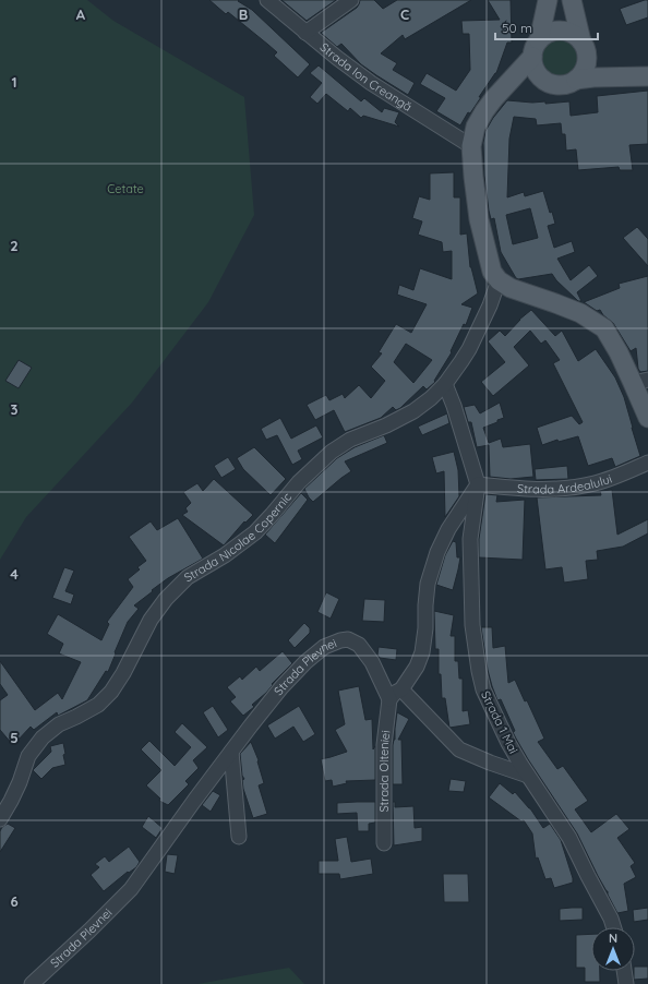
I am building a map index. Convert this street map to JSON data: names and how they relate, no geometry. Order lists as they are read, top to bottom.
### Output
{
  "streets": {
    "street": [
      "Strada Ion Creangă",
      "Strada Ardealului",
      "Strada Nicolae Copernic",
      "Strada Plevnei",
      "Strada 1 Mai",
      "Strada Olteniei"
    ]
  },
  "crossings": [
    ["Strada Ardealului", "Strada 1 Mai"],
    ["Strada Plevnei", "Strada Olteniei"]
  ],
  "parks": ["Cetate"],
  "scale_bar": "50 m",
  "north": "top",
  "grid": {
    "columns": ["A", "B", "C"],
    "rows": [
      "1",
      "2",
      "3",
      "4",
      "5",
      "6"
    ]
  }
}
